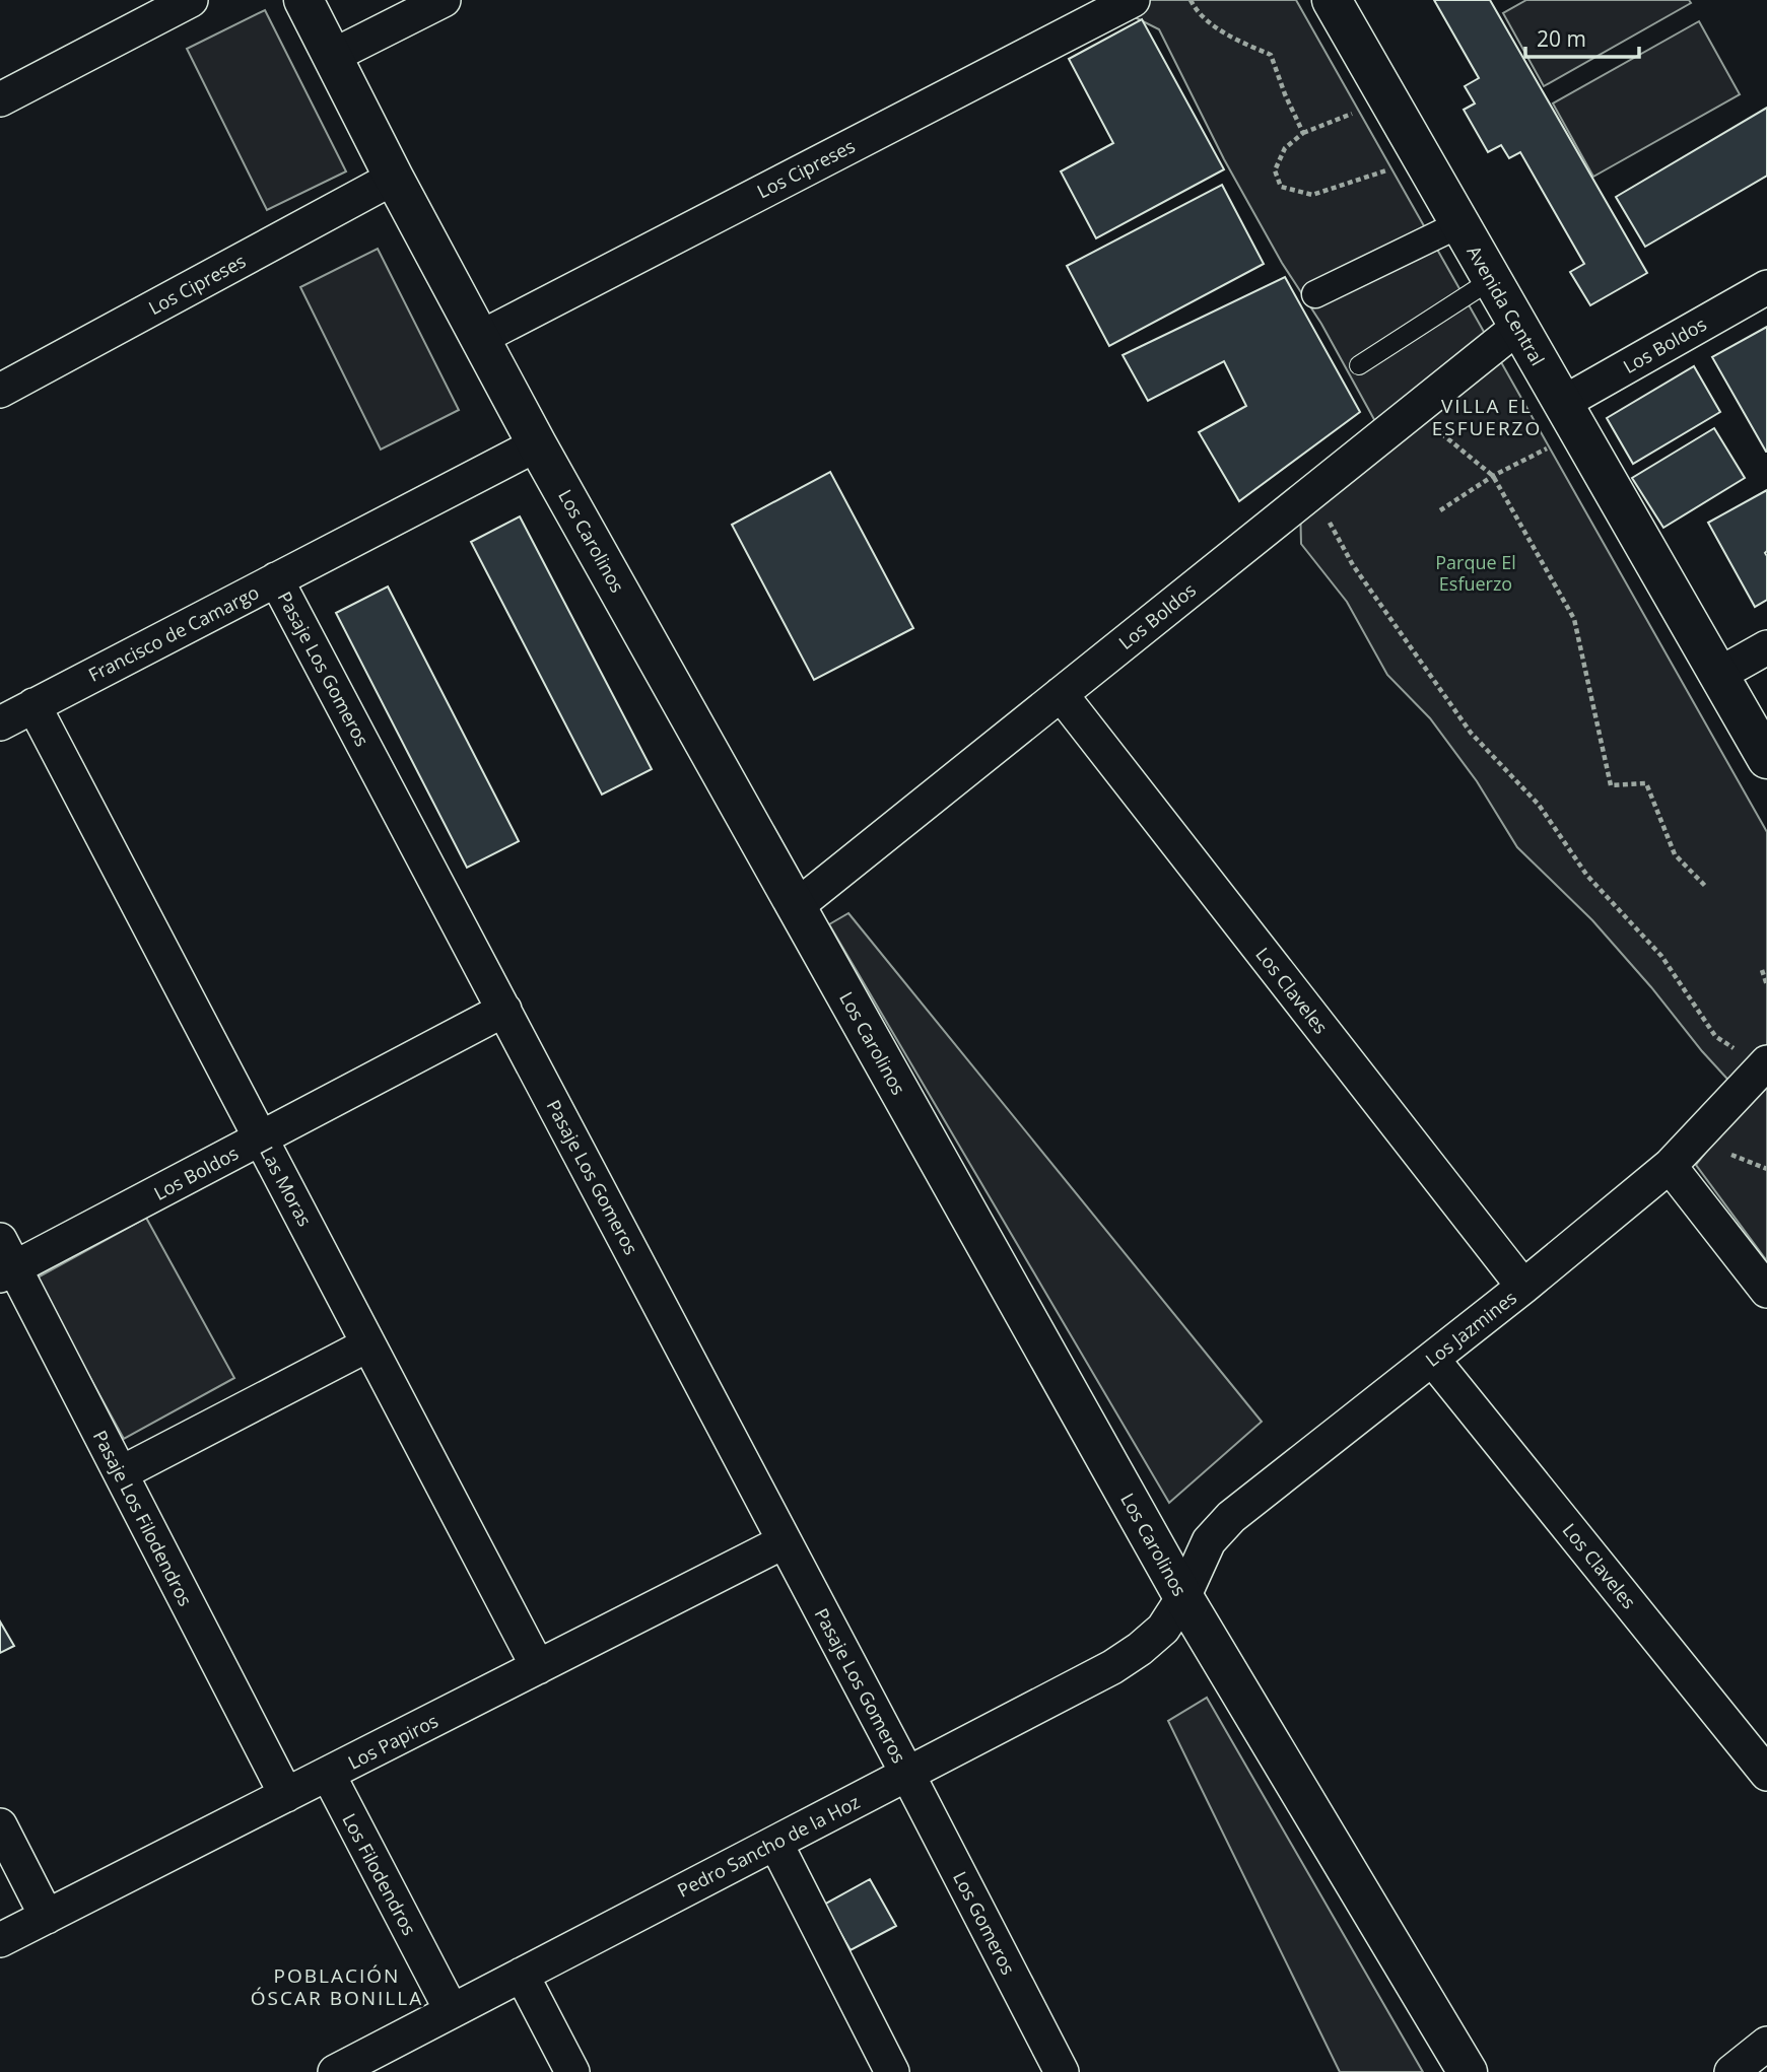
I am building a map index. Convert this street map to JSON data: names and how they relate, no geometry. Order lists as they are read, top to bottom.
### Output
{
  "streets": {
    "street": [
      "Los Cipreses",
      "Avenida Central",
      "Los Boldos",
      "Los Carolinos",
      "Francisco de Camargo",
      "Pasaje Los Gomeros",
      "Los Claveles",
      "Las Moras",
      "Los Jazmines",
      "Pasaje Los Filodendros",
      "Los Papiros",
      "Pedro Sancho de la Hoz",
      "Los Filodendros",
      "Los Gomeros"
    ]
  },
  "crossings": [
    ["Los Cipreses", "Los Carolinos"],
    ["Avenida Central", "Los Boldos"],
    ["Los Boldos", "Los Carolinos"],
    ["Los Boldos", "Pasaje Los Gomeros"],
    ["Los Boldos", "Los Claveles"],
    ["Los Boldos", "Las Moras"],
    ["Los Boldos", "Pasaje Los Filodendros"],
    ["Los Carolinos", "Francisco de Camargo"],
    ["Los Carolinos", "Los Jazmines"],
    ["Los Carolinos", "Pedro Sancho de la Hoz"],
    ["Francisco de Camargo", "Pasaje Los Gomeros"],
    ["Francisco de Camargo", "Las Moras"],
    ["Pasaje Los Gomeros", "Los Papiros"],
    ["Pasaje Los Gomeros", "Pedro Sancho de la Hoz"],
    ["Pasaje Los Gomeros", "Los Gomeros"],
    ["Los Claveles", "Los Jazmines"],
    ["Las Moras", "Los Papiros"],
    ["Los Jazmines", "Pedro Sancho de la Hoz"],
    ["Pasaje Los Filodendros", "Los Papiros"],
    ["Los Papiros", "Los Filodendros"],
    ["Pedro Sancho de la Hoz", "Los Filodendros"],
    ["Pedro Sancho de la Hoz", "Los Gomeros"]
  ],
  "districts": ["VILLA EL ESFUERZO", "POBLACIÓN ÓSCAR BONILLA"],
  "parks": ["Parque El Esfuerzo"],
  "scale_bar": "20 m"
}
